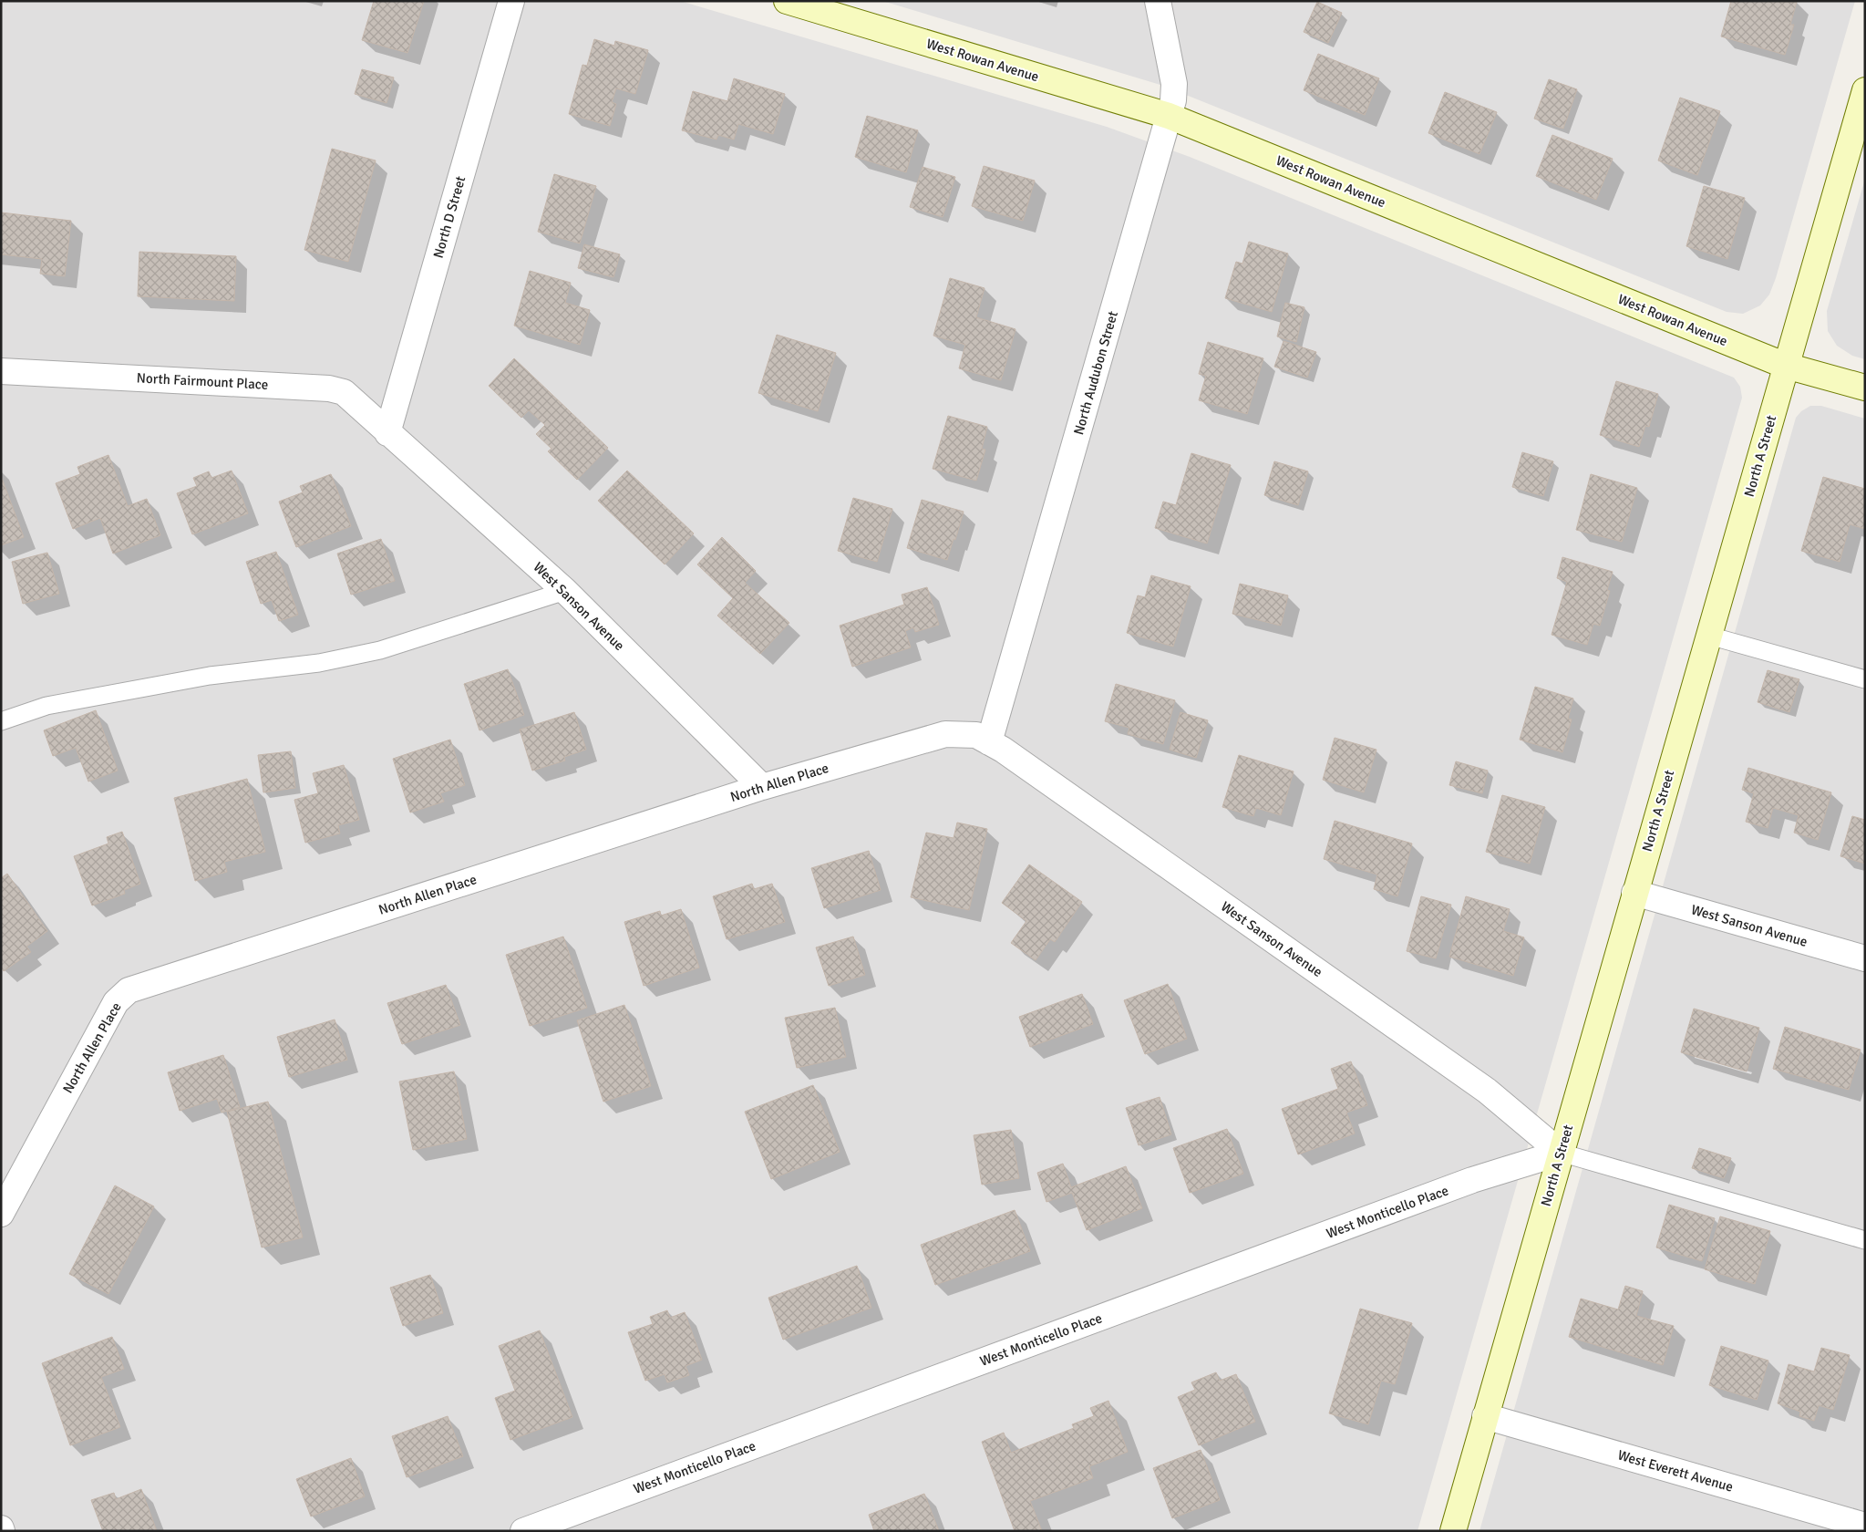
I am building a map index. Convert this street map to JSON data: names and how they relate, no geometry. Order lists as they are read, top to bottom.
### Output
{
  "streets": {
    "street": [
      "West Rowan Avenue",
      "North D Street",
      "North Audubon Street",
      "North Fairmount Place",
      "North A Street",
      "West Sanson Avenue",
      "North Allen Place",
      "West Monticello Place",
      "West Everett Avenue"
    ]
  },
  "crossings": [
    ["West Rowan Avenue", "North Audubon Street"],
    ["West Rowan Avenue", "North A Street"],
    ["North D Street", "North Fairmount Place"],
    ["North D Street", "West Sanson Avenue"],
    ["North Audubon Street", "West Sanson Avenue"],
    ["North Audubon Street", "North Allen Place"],
    ["North Fairmount Place", "West Sanson Avenue"],
    ["North A Street", "West Sanson Avenue"],
    ["North A Street", "West Monticello Place"],
    ["North A Street", "West Everett Avenue"],
    ["West Sanson Avenue", "North Allen Place"],
    ["West Sanson Avenue", "West Monticello Place"]
  ]
}
